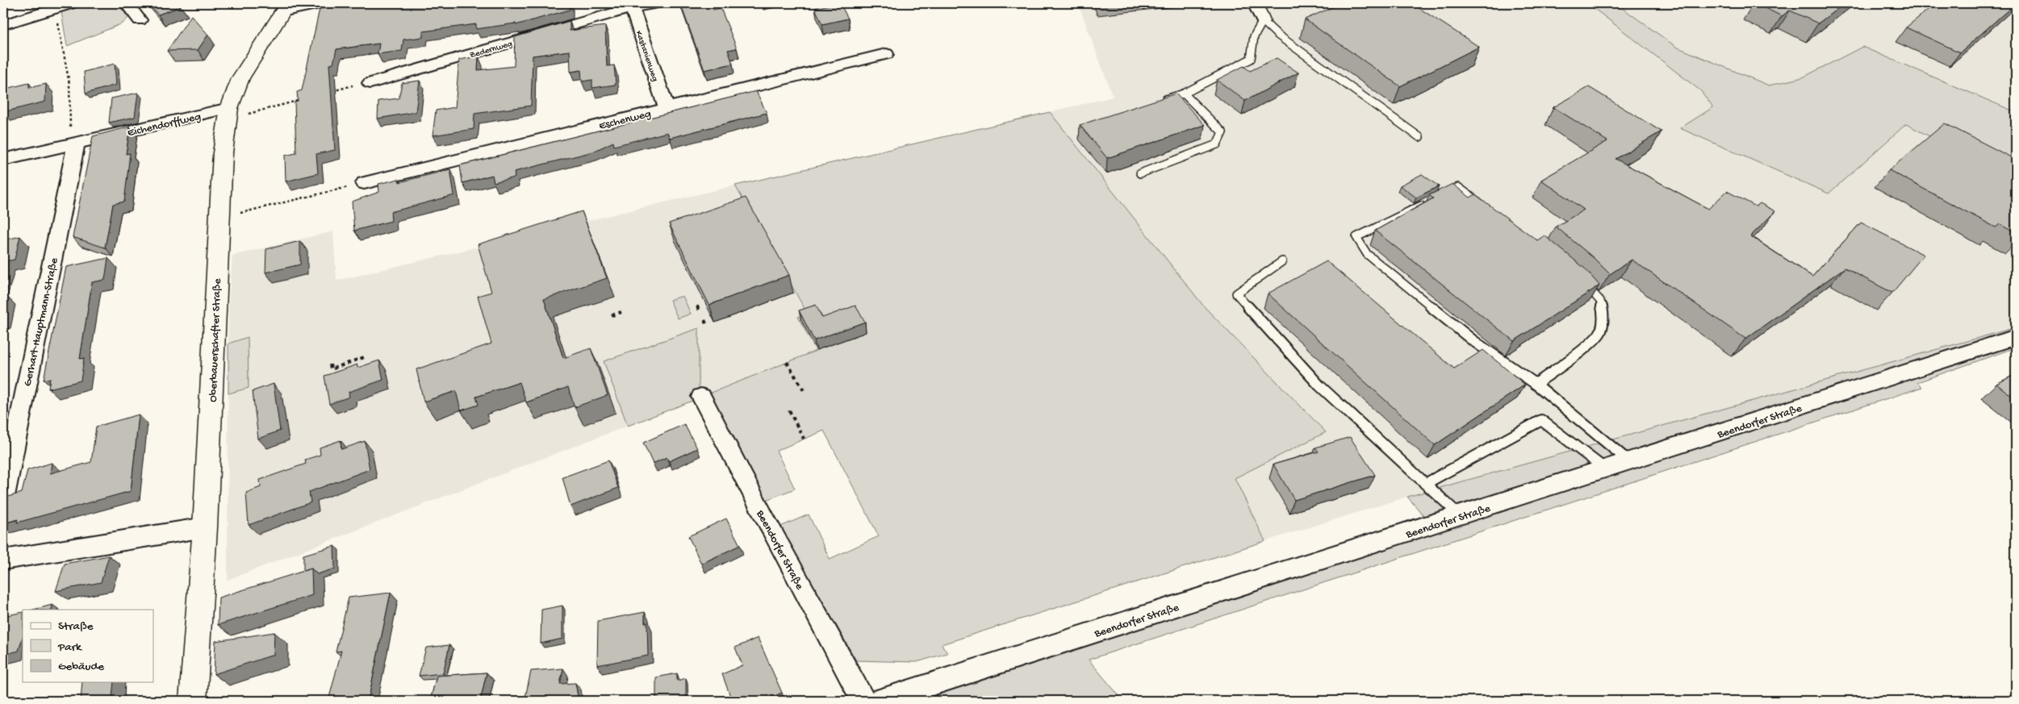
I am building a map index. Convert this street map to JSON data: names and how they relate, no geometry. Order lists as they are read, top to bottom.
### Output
{
  "streets": {
    "main road": ["Oberbauerschafter Straße"],
    "street": [
      "Zedernweg",
      "Kastanienweg",
      "Eschenweg",
      "Eichendorffweg",
      "Gerhart-Hauptmann-Straße",
      "Beendorfer Straße"
    ]
  },
  "crossings": [
    ["Zedernweg", "Kastanienweg"],
    ["Kastanienweg", "Eschenweg"],
    ["Eichendorffweg", "Gerhart-Hauptmann-Straße"],
    ["Eichendorffweg", "Oberbauerschafter Straße"]
  ],
  "legend": ["Straße", "Park", "Gebäude"]
}
